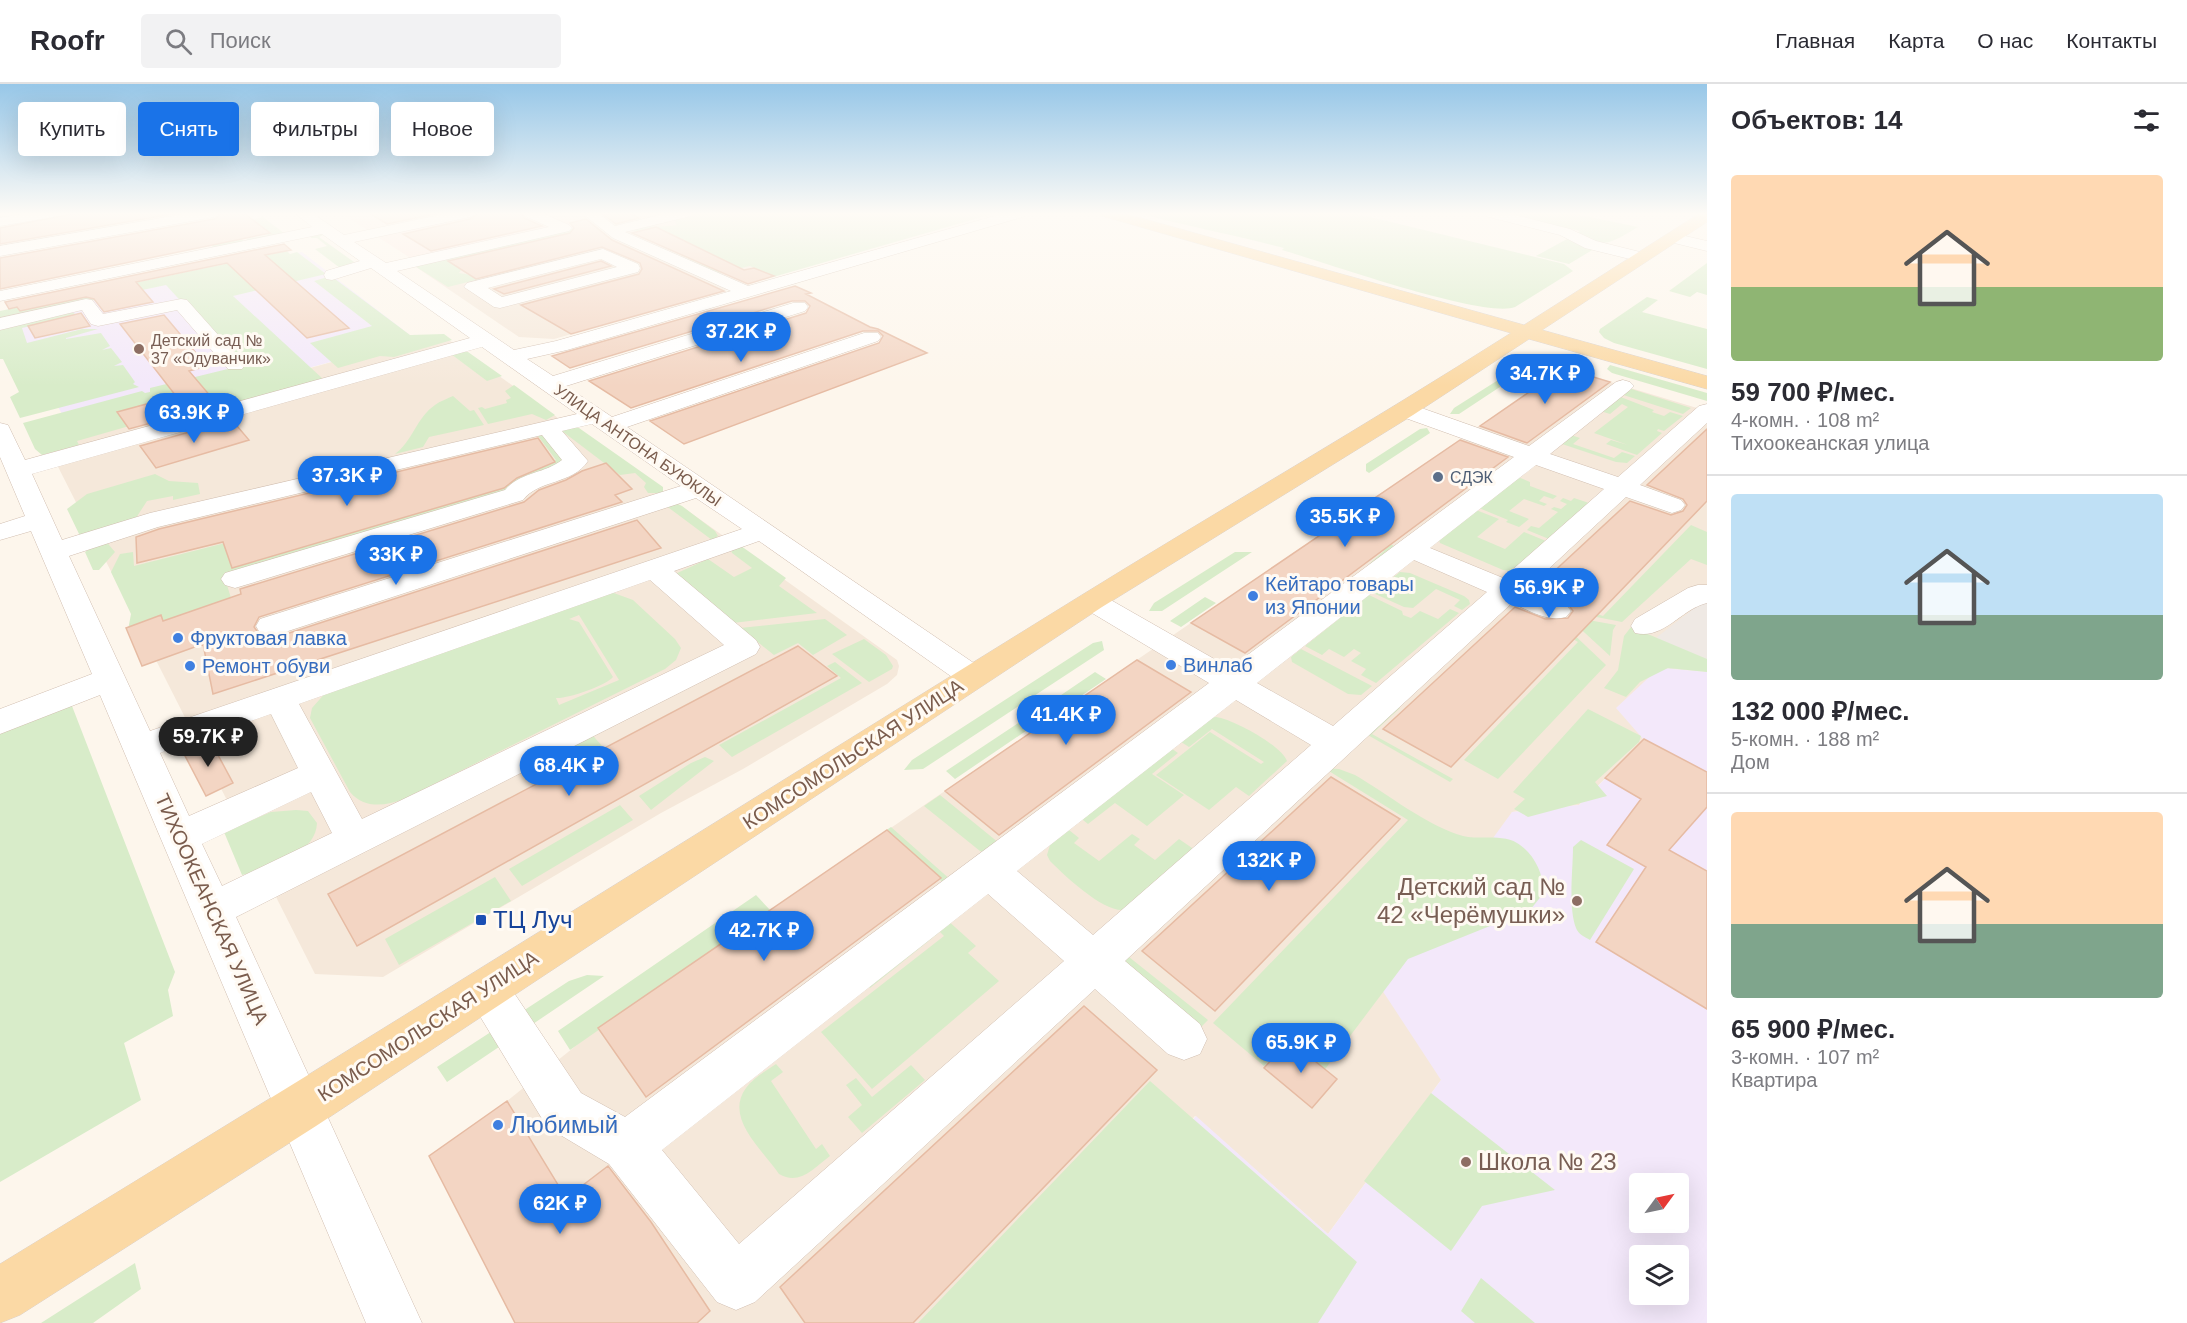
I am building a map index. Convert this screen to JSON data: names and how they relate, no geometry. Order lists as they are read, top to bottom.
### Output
{
  "streets": {
    "main road": ["КОМСОМОЛЬСКАЯ УЛИЦА"],
    "street": ["УЛИЦА АНТОНА БУЮКЛЫ", "ТИХООКЕАНСКАЯ УЛИЦА"]
  },
  "crossings": [
    ["УЛИЦА АНТОНА БУЮКЛЫ", "КОМСОМОЛЬСКАЯ УЛИЦА"],
    ["КОМСОМОЛЬСКАЯ УЛИЦА", "ТИХООКЕАНСКАЯ УЛИЦА"]
  ],
  "places": {
    "other": [
      "Детский сад № 37 «Одуванчик»",
      "СДЭК",
      "Кейтаро товары из Японии",
      "Фруктовая лавка",
      "Винлаб",
      "Ремонт обуви",
      "Детский сад № 42 «Черёмушки»",
      "Любимый",
      "Школа № 23"
    ],
    "transit": ["ТЦ Луч"]
  },
  "north": "top right",
  "page": {
    "header": "Roofr",
    "search": "Поиск",
    "nav": [
      "Главная",
      "Карта",
      "О нас",
      "Контакты"
    ],
    "heading": "Объектов: 14",
    "chip": [
      "Купить",
      "Снять",
      "Фильтры",
      "Новое"
    ],
    "list": [
      {
        "name": "59 700 ₽/мес.",
        "note": "4-комн. · 108 m² · Тихоокеанская улица"
      },
      {
        "name": "132 000 ₽/мес.",
        "note": "5-комн. · 188 m² · Дом"
      },
      {
        "name": "65 900 ₽/мес.",
        "note": "3-комн. · 107 m² · Квартира"
      }
    ],
    "price": [
      "37.2K ₽",
      "34.7K ₽",
      "63.9K ₽",
      "37.3K ₽",
      "35.5K ₽",
      "33K ₽",
      "56.9K ₽",
      "41.4K ₽",
      "59.7K ₽",
      "68.4K ₽",
      "132K ₽",
      "42.7K ₽",
      "65.9K ₽",
      "62K ₽"
    ]
  }
}
